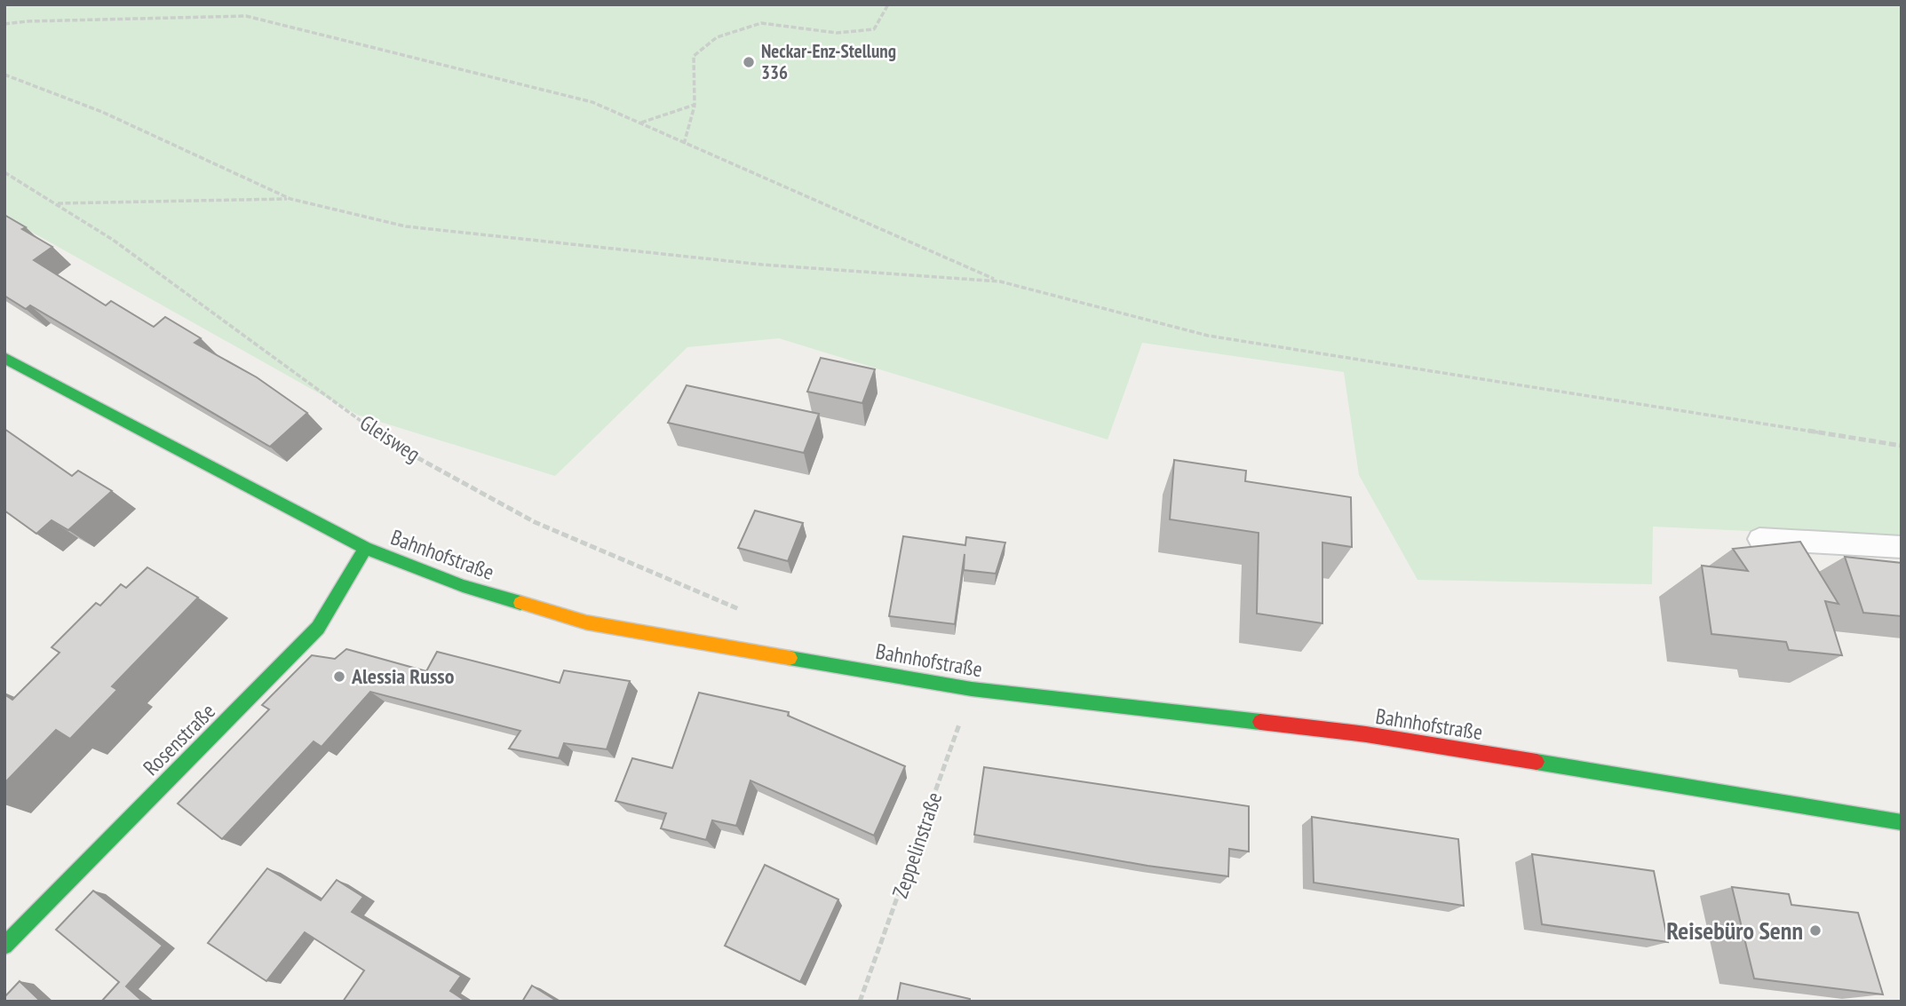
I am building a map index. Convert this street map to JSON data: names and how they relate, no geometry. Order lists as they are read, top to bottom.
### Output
{
  "streets": {
    "street": ["Bahnhofstraße", "Rosenstraße"],
    "path": ["Gleisweg", "Zeppelinstraße"]
  },
  "crossings": [
    ["Bahnhofstraße", "Rosenstraße"],
    ["Bahnhofstraße", "Zeppelinstraße"]
  ],
  "places": ["Neckar-Enz-Stellung 336", "Alessia Russo", "Reisebüro Senn"]
}
